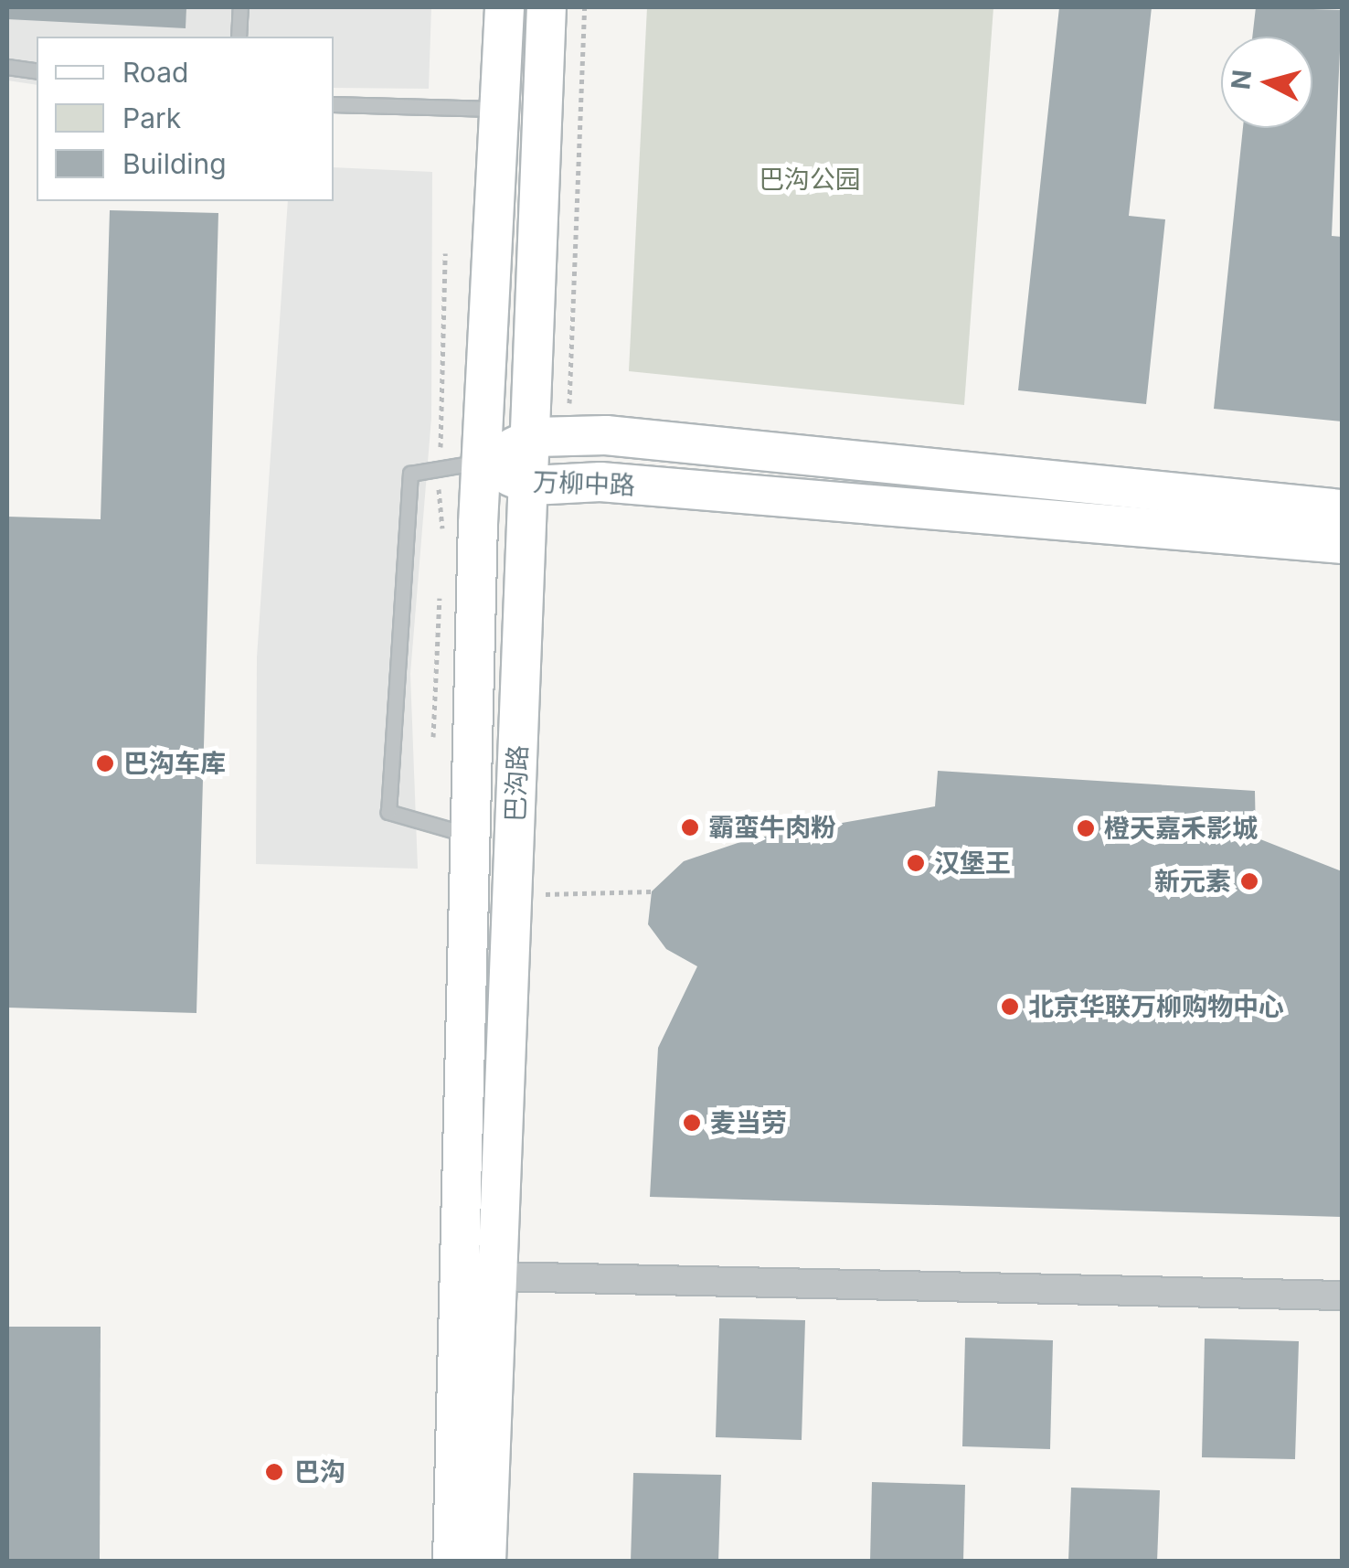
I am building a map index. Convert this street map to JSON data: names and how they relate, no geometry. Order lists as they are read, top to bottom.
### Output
{
  "streets": {
    "main road": ["万柳中路", "巴沟路"]
  },
  "crossings": [
    ["万柳中路", "巴沟路"]
  ],
  "parks": ["巴沟公园"],
  "places": [
    "巴沟车库",
    "霸蛮牛肉粉",
    "橙天嘉禾影城",
    "汉堡王",
    "新元素",
    "北京华联万柳购物中心",
    "麦当劳",
    "巴沟"
  ],
  "legend": ["Road", "Park", "Building"],
  "north": "left"
}
